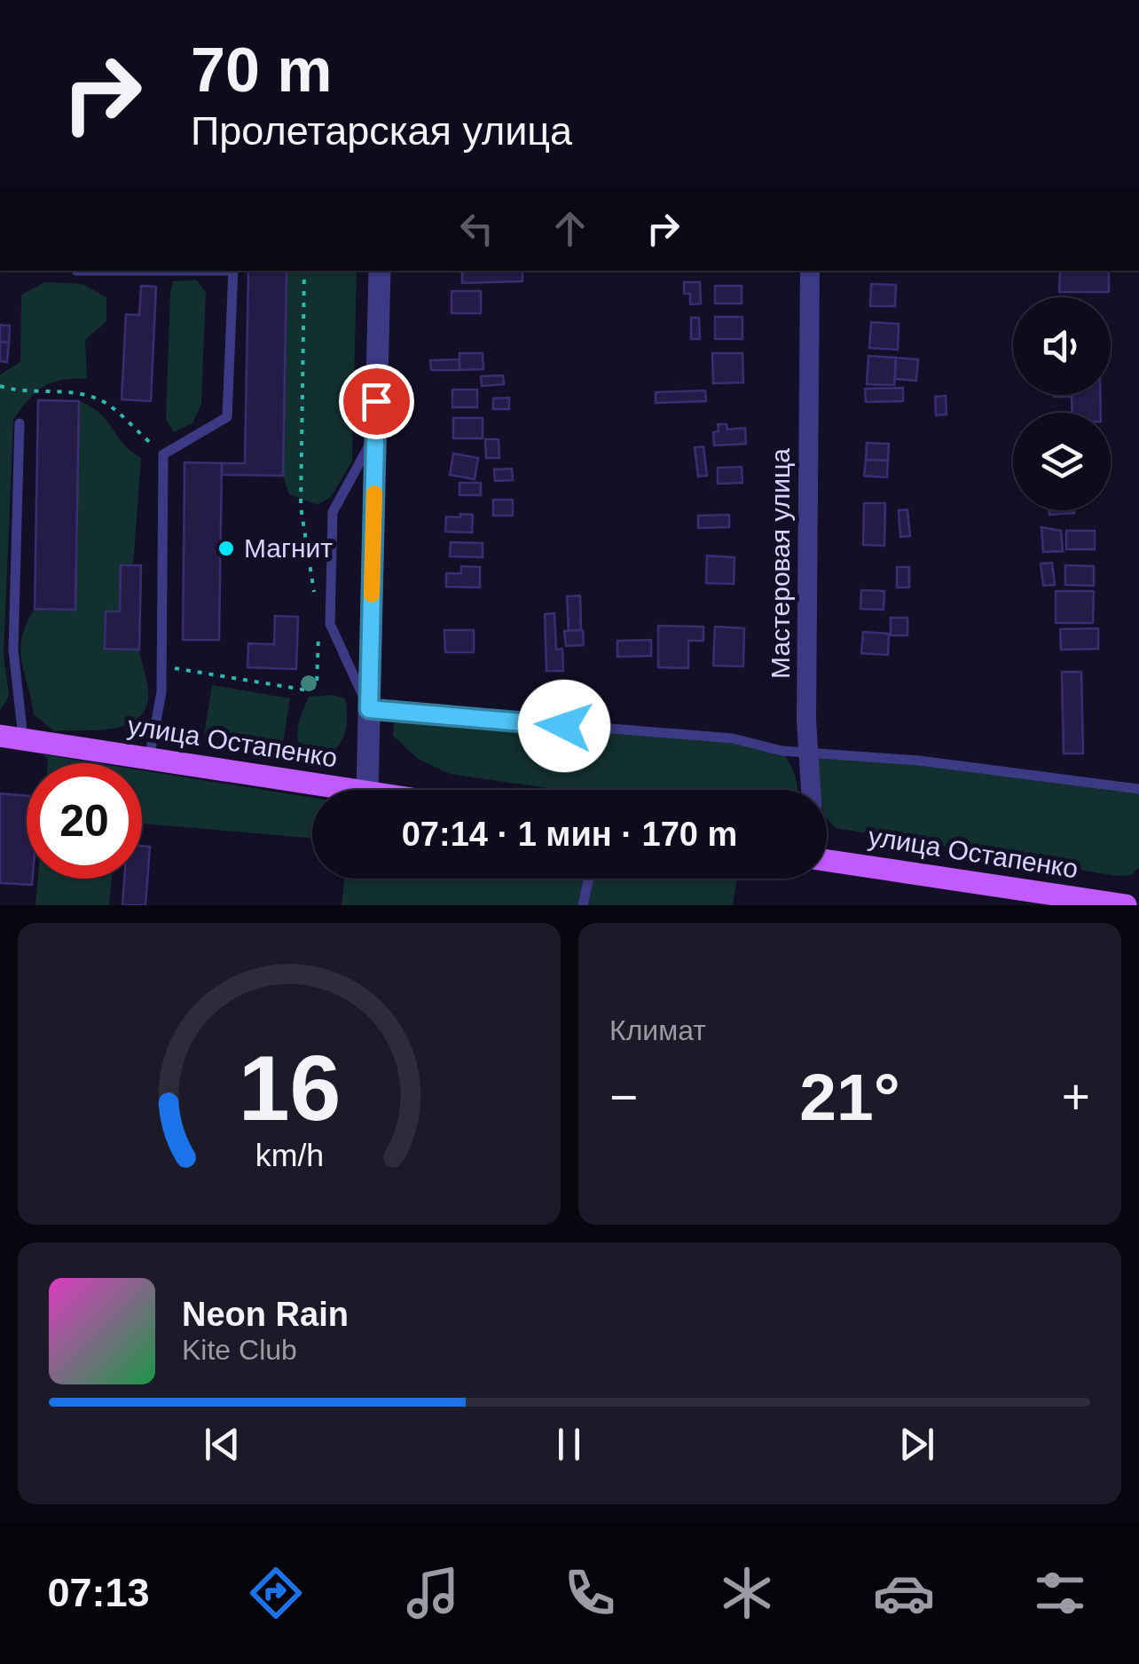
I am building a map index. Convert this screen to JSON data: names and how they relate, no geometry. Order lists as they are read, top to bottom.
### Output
{
  "streets": {
    "main road": ["улица Остапенко"],
    "street": ["Мастеровая улица"]
  },
  "places": ["Магнит"],
  "page": {
    "turn": ["70 m", "Пролетарская улица"],
    "limit": "20",
    "trip": "07:14 · 1 мин · 170 m",
    "tile": "Климат",
    "heat": ["−", "21°", "+"],
    "song": ["Neon Rain", "Kite Club"],
    "tabs": "07:13",
    "gauge": ["16", "km/h"]
  }
}
